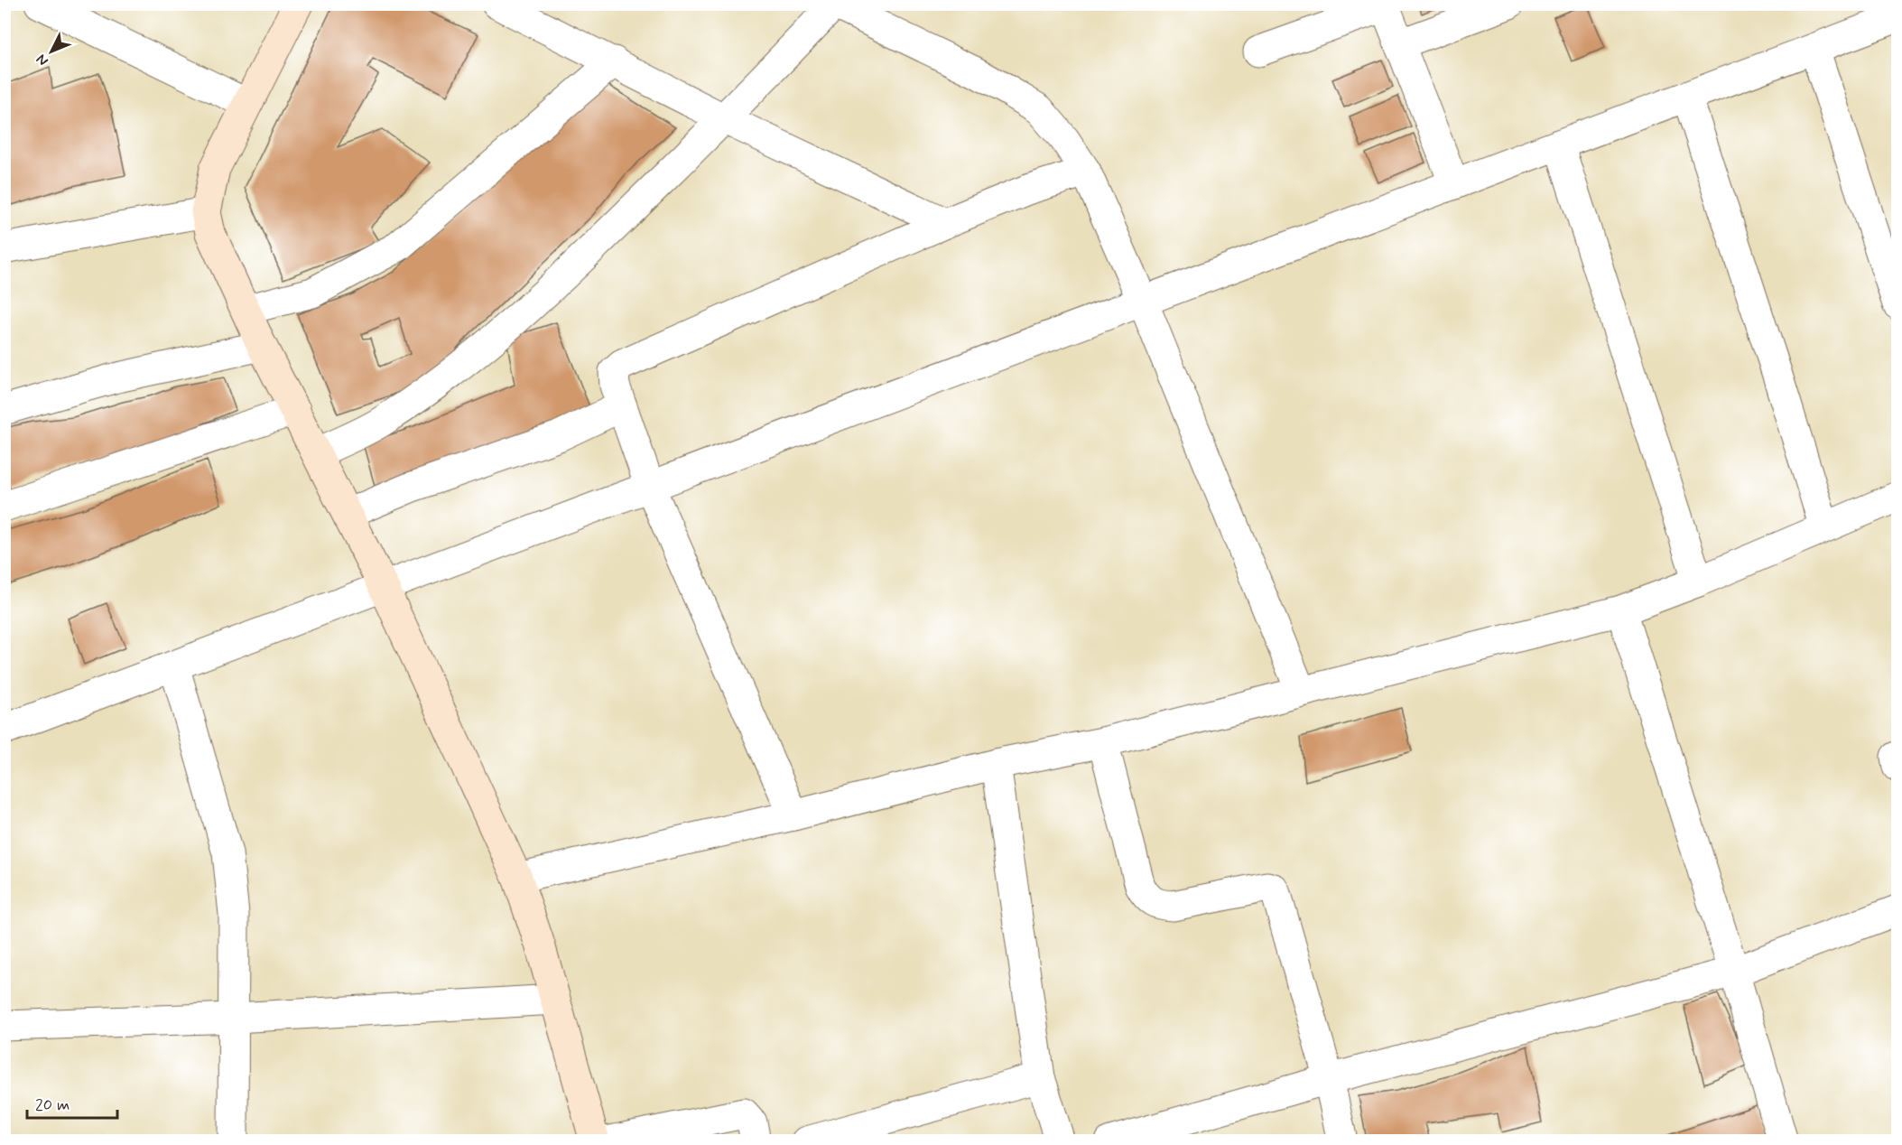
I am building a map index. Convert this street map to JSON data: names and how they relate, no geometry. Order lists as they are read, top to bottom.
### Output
{
  "scale_bar": "20 m",
  "north": "bottom left"
}
